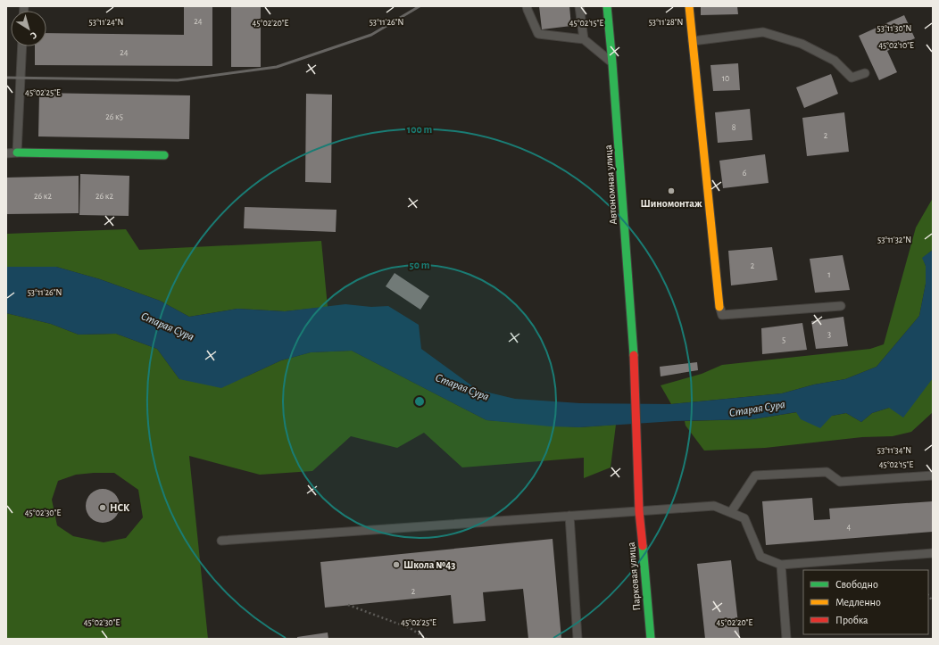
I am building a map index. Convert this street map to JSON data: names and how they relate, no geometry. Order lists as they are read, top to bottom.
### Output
{
  "streets": {
    "main road": ["Автономная улица", "Парковая улица"]
  },
  "crossings": [
    ["Автономная улица", "Парковая улица"]
  ],
  "water": ["Старая Сура"],
  "places": ["Шиномонтаж", "НСК", "Школа №43"],
  "house_numbers": [
    "24",
    "24",
    "10",
    "26 к5",
    "8",
    "2",
    "6",
    "26 к2",
    "26 к2",
    "2",
    "1",
    "3",
    "5",
    "4",
    "2"
  ],
  "legend": ["Свободно", "Медленно", "Пробка"],
  "north": "bottom right",
  "coordinates": [
    "53°11'24\"N",
    "53°11'26\"N",
    "53°11'28\"N",
    "45°02'20\"E",
    "45°02'15\"E",
    "53°11'30\"N",
    "45°02'10\"E",
    "45°02'25\"E",
    "53°11'32\"N",
    "53°11'34\"N",
    "45°02'30\"E"
  ],
  "rings": ["100 m", "50 m"]
}
